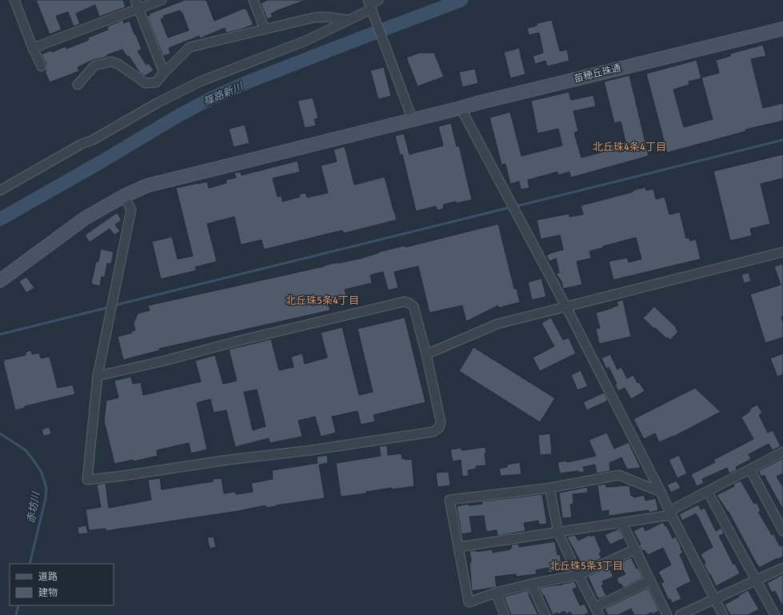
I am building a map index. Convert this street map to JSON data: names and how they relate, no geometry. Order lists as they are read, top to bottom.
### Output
{
  "streets": {
    "street": ["苗穂丘珠通"]
  },
  "districts": ["北丘珠4条4丁目", "北丘珠5条4丁目", "北丘珠5条3丁目"],
  "water": ["篠路新川", "赤坊川"],
  "legend": ["道路", "建物"]
}
